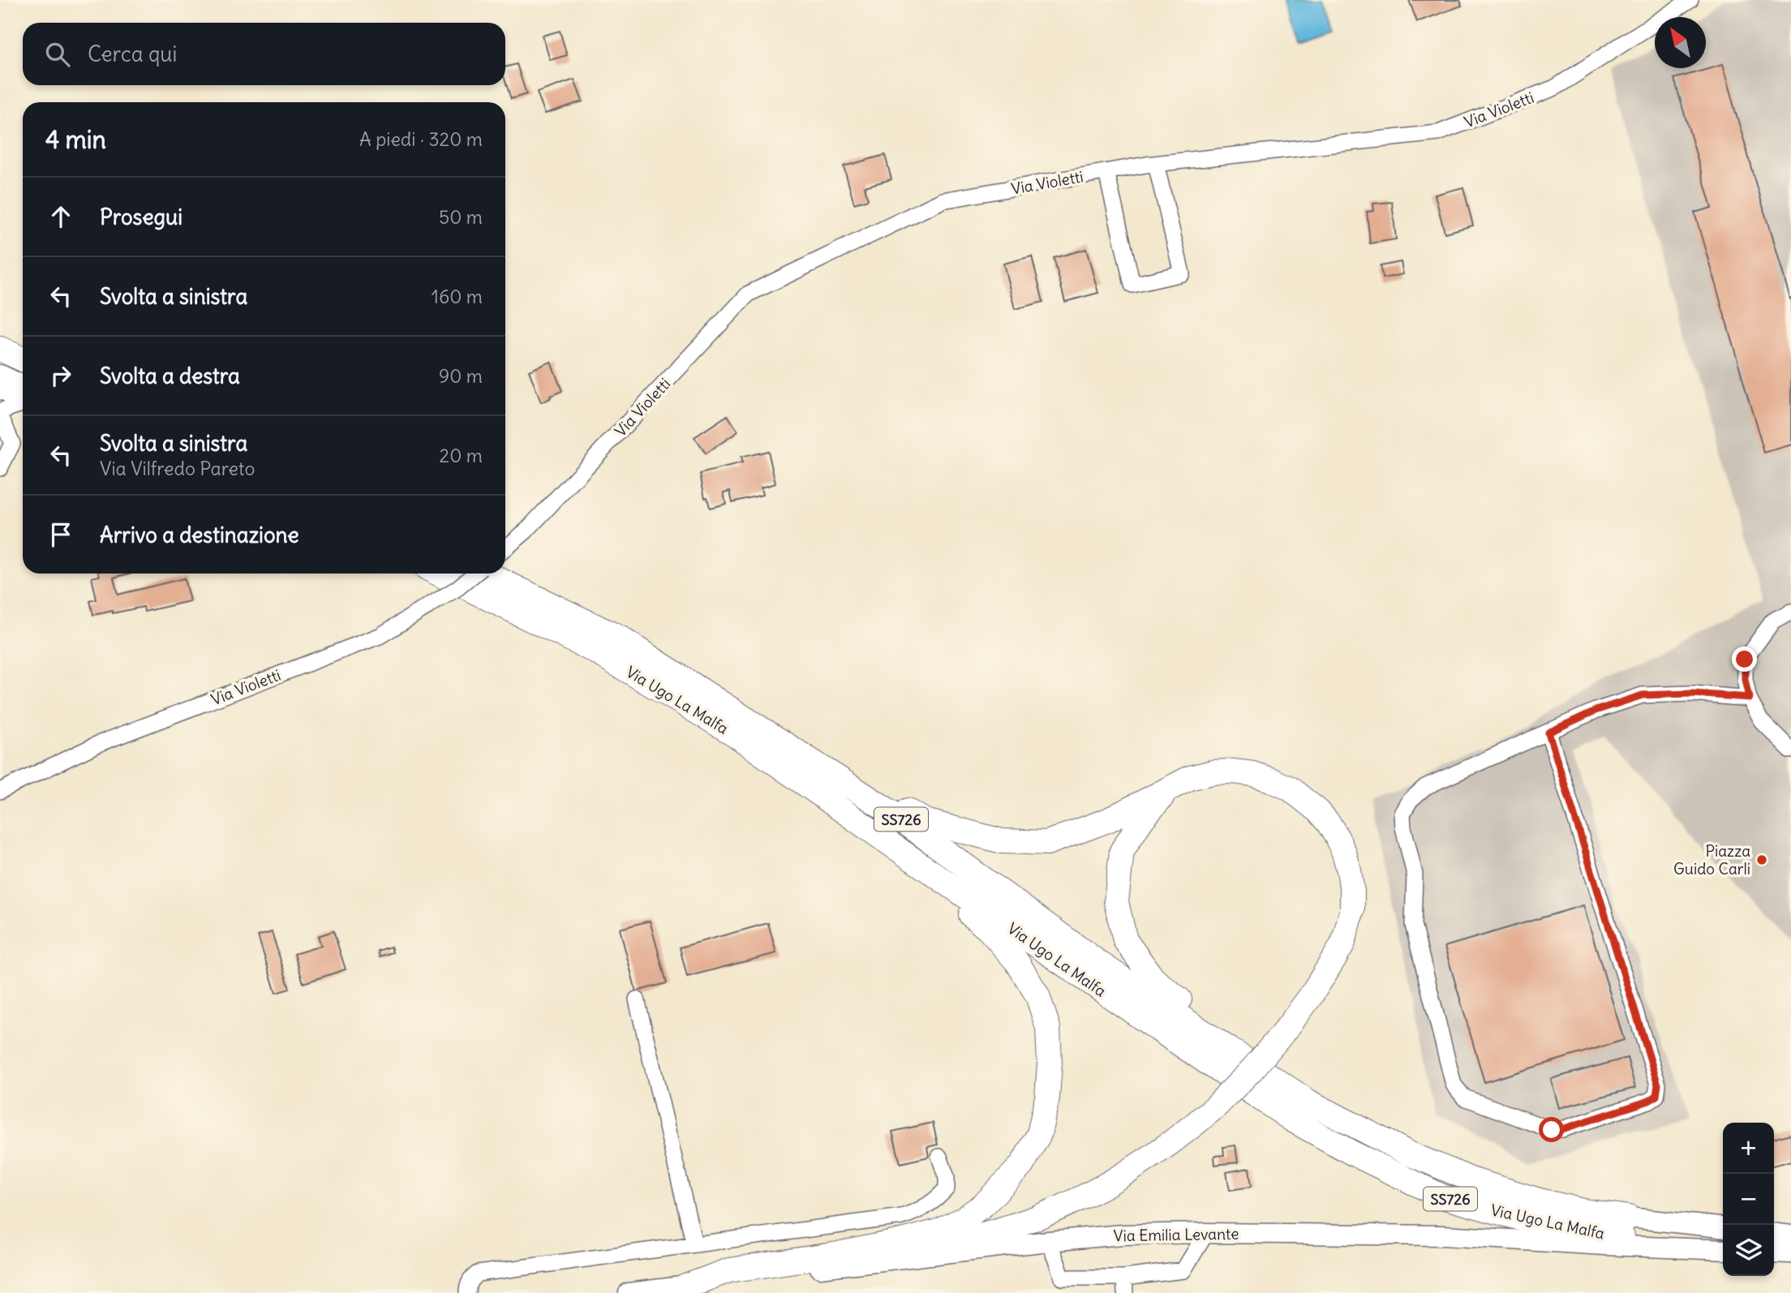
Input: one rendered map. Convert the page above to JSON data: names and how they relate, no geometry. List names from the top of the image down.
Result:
{
  "streets": {
    "highway": ["Via Ugo La Malfa", "SS726"],
    "main road": ["Via Emilia Levante"],
    "street": ["Via Violetti"]
  },
  "places": ["Piazza Guido Carli"],
  "north": "top left",
  "page": {
    "search": "Cerca qui",
    "heading": ["4 min", "A piedi · 320 m"],
    "list": [
      ["Prosegui", "50 m"],
      ["Svolta a sinistra", "160 m"],
      ["Svolta a destra", "90 m"],
      ["Svolta a sinistra", "Via Vilfredo Pareto", "20 m"],
      "Arrivo a destinazione"
    ],
    "map_buttons": ["+", "−"]
  }
}
